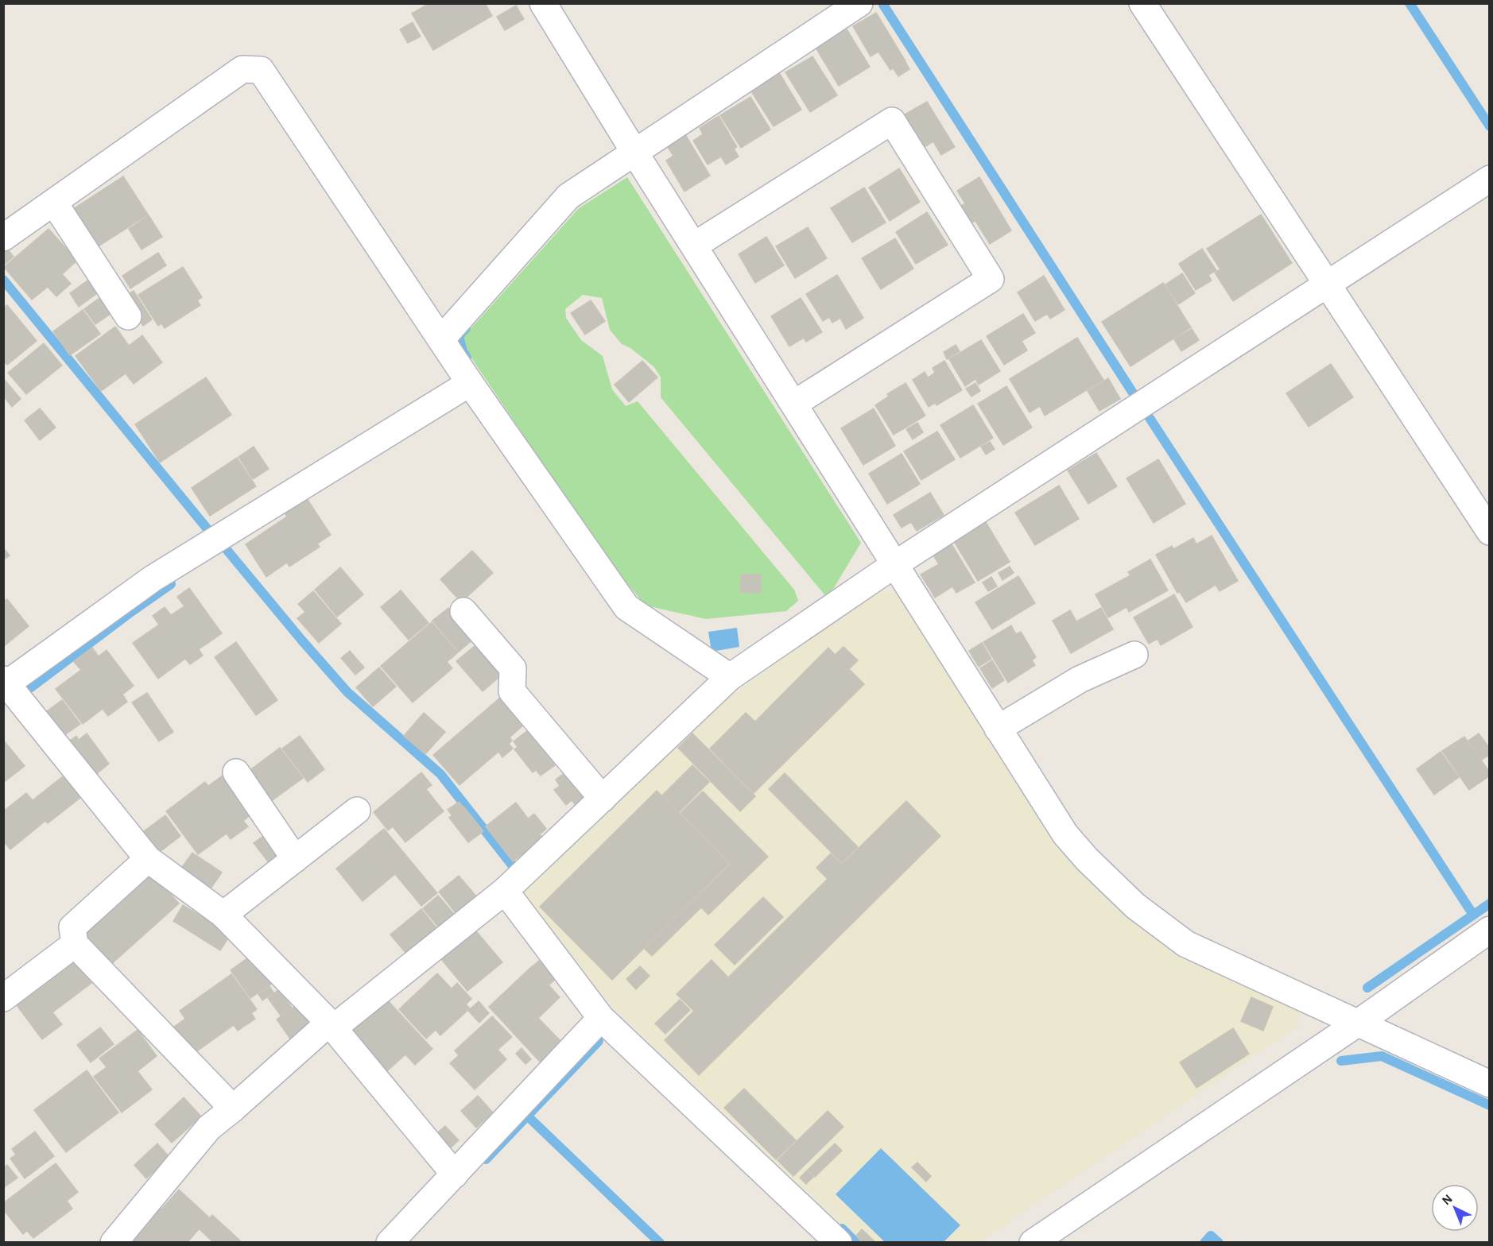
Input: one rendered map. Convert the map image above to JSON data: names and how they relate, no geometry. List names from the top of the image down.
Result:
{
  "north": "top left"
}
